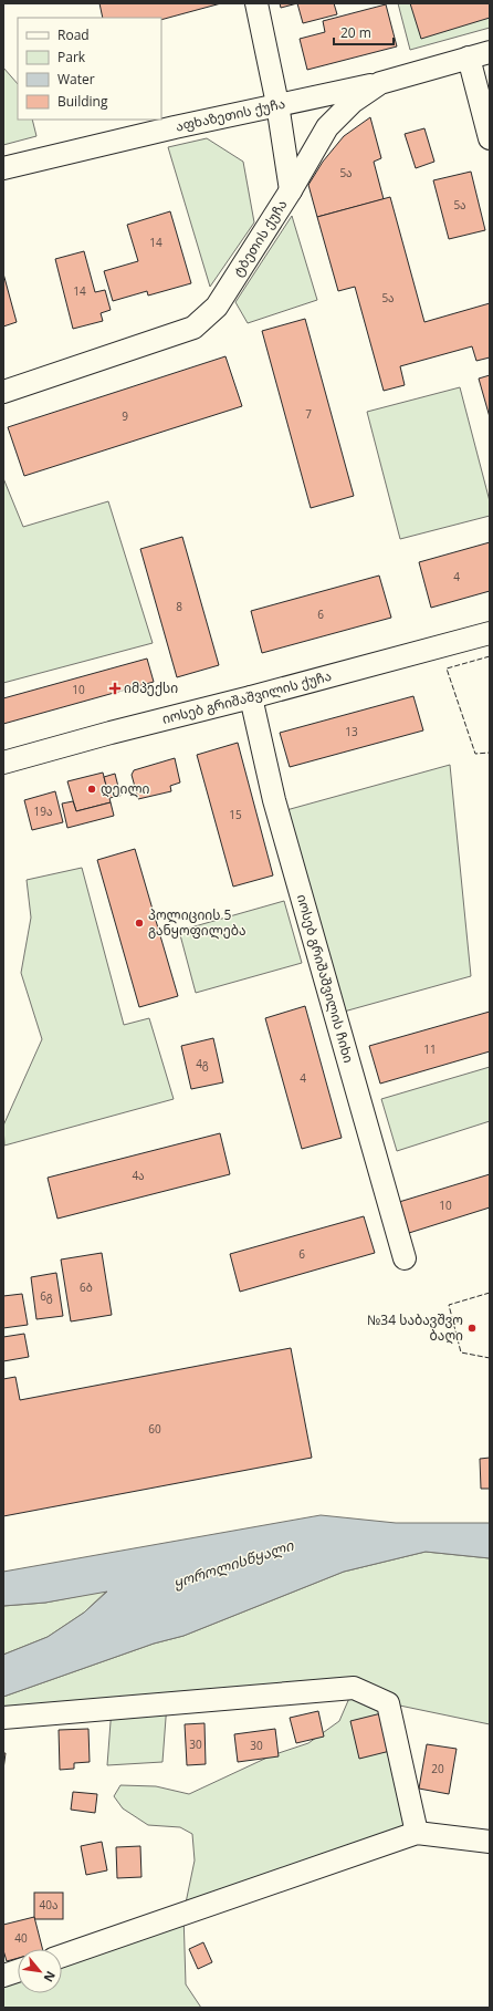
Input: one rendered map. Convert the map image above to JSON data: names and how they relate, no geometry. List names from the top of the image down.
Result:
{
  "streets": {
    "street": [
      "აფხაზეთის ქუჩა",
      "ტბეთის ქუჩა",
      "იოსებ გრიშაშვილის ქუჩა",
      "იოსებ გრიშაშვილის ჩიხი"
    ]
  },
  "crossings": [
    ["აფხაზეთის ქუჩა", "ტბეთის ქუჩა"],
    ["იოსებ გრიშაშვილის ქუჩა", "იოსებ გრიშაშვილის ჩიხი"]
  ],
  "water": ["ყოროლისწყალი"],
  "places": {
    "health": ["იმპექსი"],
    "other": ["დეილი", "პოლიციის 5 განყოფილება", "№34 საბავშვო ბაღი"]
  },
  "house_numbers": [
    "5ა",
    "5ა",
    "14",
    "14",
    "5ა",
    "7",
    "9",
    "4",
    "8",
    "6",
    "10",
    "13",
    "19ა",
    "15",
    "11",
    "4გ",
    "4",
    "4ა",
    "10",
    "6",
    "6ბ",
    "6გ",
    "60",
    "30",
    "30",
    "20",
    "40ა",
    "40"
  ],
  "legend": [
    "Road",
    "Park",
    "Water",
    "Building"
  ],
  "scale_bar": "20 m",
  "north": "bottom right"
}
